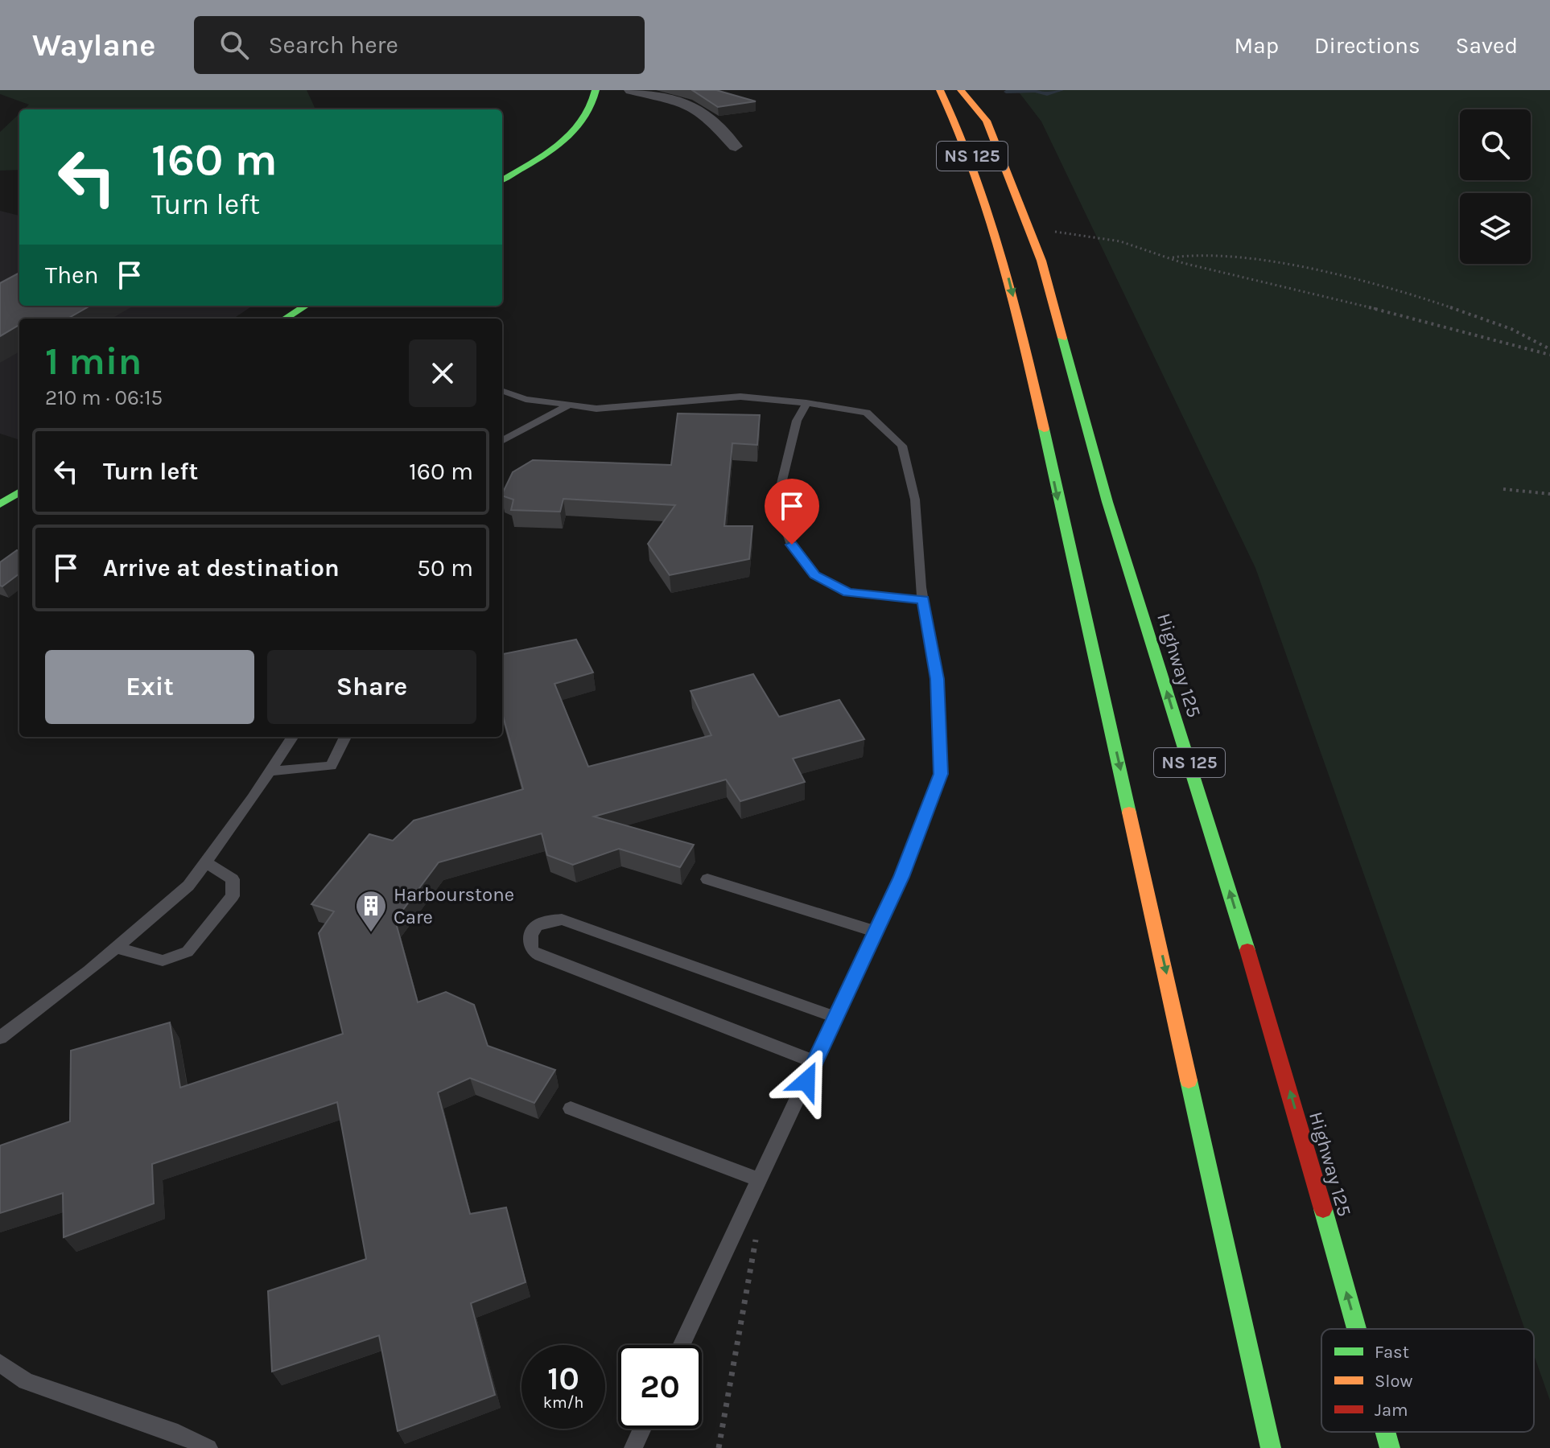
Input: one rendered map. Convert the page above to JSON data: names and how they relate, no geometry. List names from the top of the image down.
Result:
{
  "streets": {
    "main road": ["NS 125", "Highway 125"]
  },
  "places": {
    "building": ["Harbourstone Care"]
  },
  "legend": ["Fast", "Slow", "Jam"],
  "page": {
    "header": "Waylane",
    "search": "Search here",
    "nav": ["Map", "Directions", "Saved"],
    "turn": ["160 m", "Turn left"],
    "then": "Then",
    "heading": ["1 min", "210 m · 06:15"],
    "list": [
      {
        "name": "Turn left",
        "value": "160 m"
      },
      {
        "name": "Arrive at destination",
        "value": "50 m"
      }
    ],
    "buttons": ["Exit", "Share"],
    "speed": "10 km/h",
    "limit": "20"
  }
}
